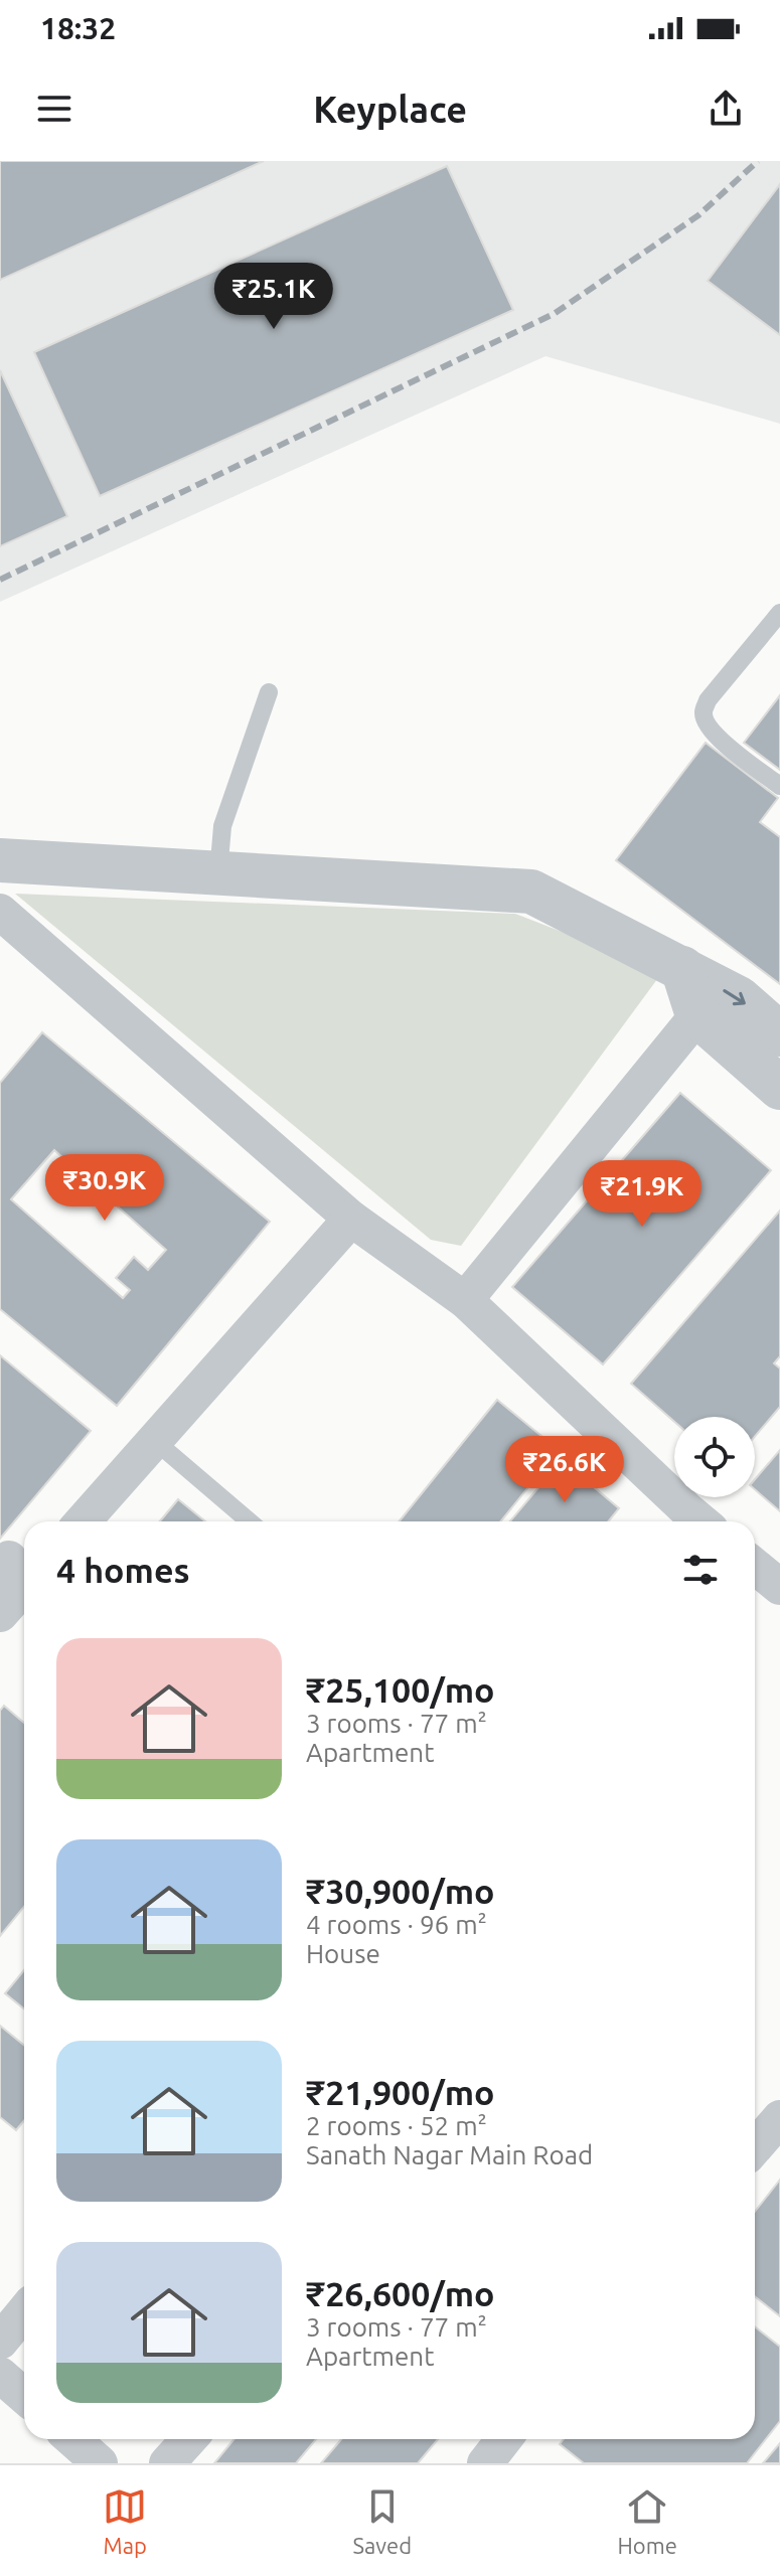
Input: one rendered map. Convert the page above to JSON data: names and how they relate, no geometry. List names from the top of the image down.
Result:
{
  "page": {
    "status": "18:32",
    "header": "Keyplace",
    "price": [
      "₹25.1K",
      "₹30.9K",
      "₹21.9K",
      "₹26.6K"
    ],
    "heading": "4 homes",
    "list": [
      {
        "name": "₹25,100/mo",
        "note": "3 rooms · 77 m² · Apartment"
      },
      {
        "name": "₹30,900/mo",
        "note": "4 rooms · 96 m² · House"
      },
      {
        "name": "₹21,900/mo",
        "note": "2 rooms · 52 m² · Sanath Nagar Main Road"
      },
      {
        "name": "₹26,600/mo",
        "note": "3 rooms · 77 m² · Apartment"
      }
    ],
    "tabs": ["Map", "Saved", "Home"]
  }
}
